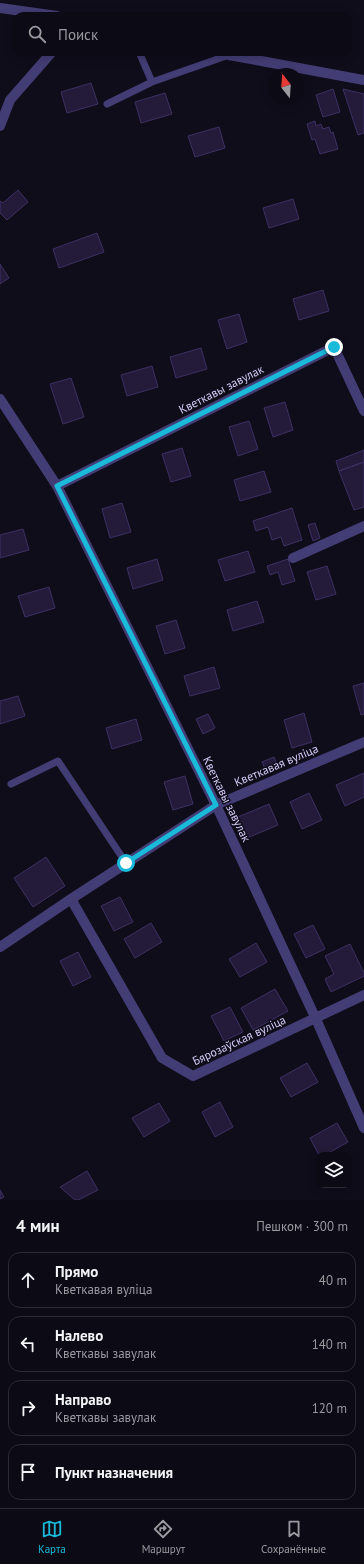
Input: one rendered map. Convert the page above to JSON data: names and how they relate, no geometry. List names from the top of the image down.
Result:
{
  "streets": {
    "street": ["Кветкавы завулак", "Кветкавая вуліца", "Бярозаўская вуліца"]
  },
  "crossings": [
    ["Кветкавы завулак", "Кветкавая вуліца"],
    ["Кветкавы завулак", "Бярозаўская вуліца"],
    ["Кветкавая вуліца", "Бярозаўская вуліца"]
  ],
  "north": "top",
  "page": {
    "search": "Поиск",
    "heading": ["4 мин", "Пешком · 300 m"],
    "list": [
      ["Прямо", "Кветкавая вуліца", "40 m"],
      ["Налево", "Кветкавы завулак", "140 m"],
      ["Направо", "Кветкавы завулак", "120 m"],
      "Пункт назначения"
    ],
    "nav": ["Карта", "Маршрут", "Сохранённые"]
  }
}
